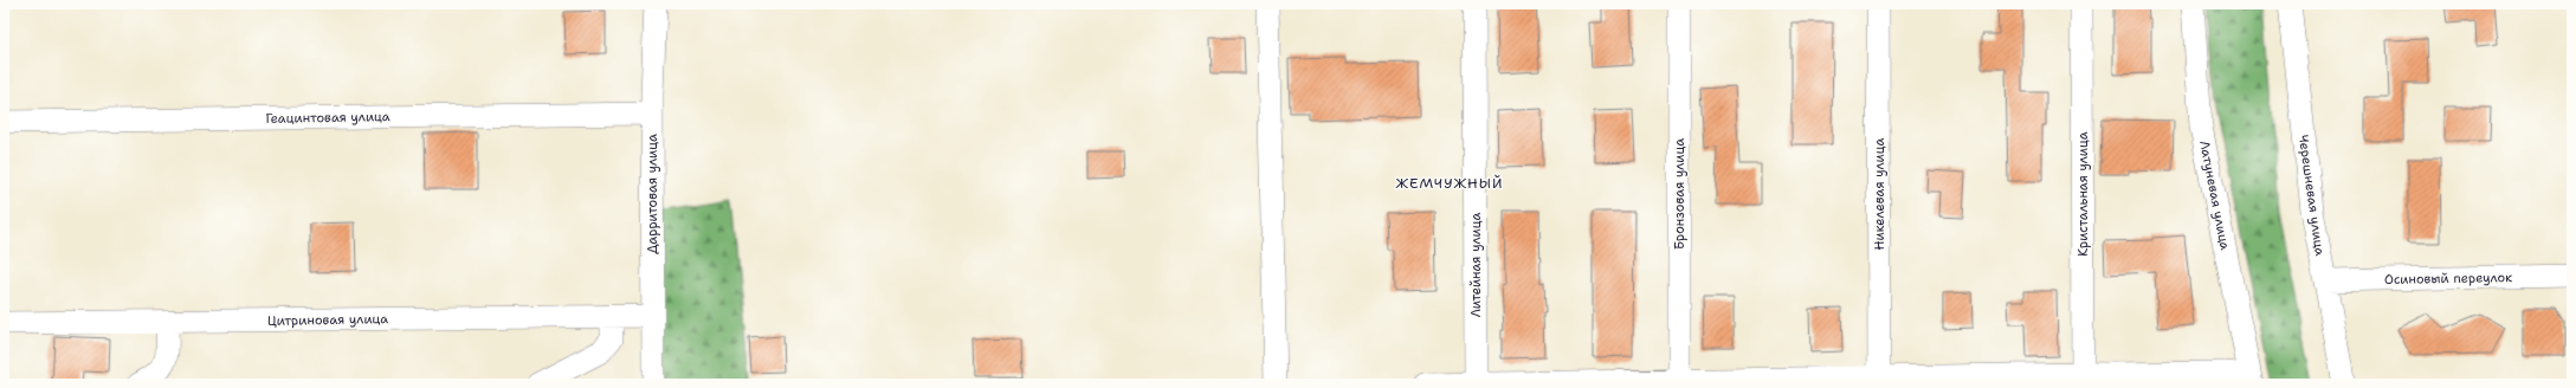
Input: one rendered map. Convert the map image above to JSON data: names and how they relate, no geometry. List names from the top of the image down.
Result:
{
  "streets": {
    "street": [
      "Геацинтовая улица",
      "Дарритовая улица",
      "Бронзовая улица",
      "Никелевая улица",
      "Кристальная улица",
      "Латуневая улица",
      "Черешневая улица",
      "Литейная улица",
      "Осиновый переулок",
      "Цитриновая улица"
    ]
  },
  "crossings": [
    ["Геацинтовая улица", "Дарритовая улица"],
    ["Дарритовая улица", "Цитриновая улица"],
    ["Черешневая улица", "Осиновый переулок"]
  ],
  "districts": ["ЖЕМЧУЖНЫЙ"]
}
